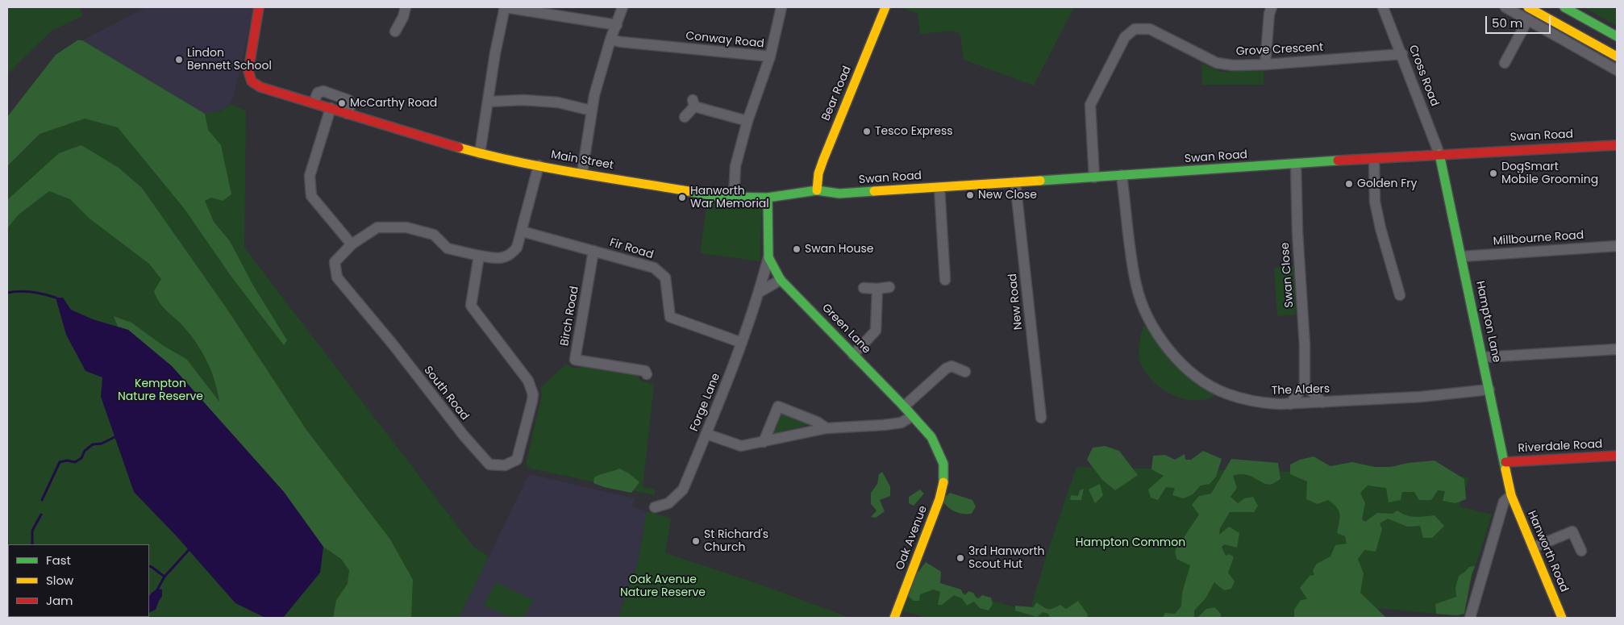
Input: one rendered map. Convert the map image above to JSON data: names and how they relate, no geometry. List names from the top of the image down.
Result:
{
  "streets": {
    "main road": [
      "Bear Road",
      "Swan Road",
      "Main Street",
      "Hampton Lane",
      "Green Lane",
      "Riverdale Road",
      "Oak Avenue",
      "Hanworth Road"
    ],
    "street": [
      "Conway Road",
      "Grove Crescent",
      "Cross Road",
      "Millbourne Road",
      "Fir Road",
      "Swan Close",
      "New Road",
      "Birch Road",
      "The Alders",
      "South Road",
      "Forge Lane"
    ]
  },
  "crossings": [
    ["Conway Road", "Main Street"],
    ["Grove Crescent", "Cross Road"],
    ["Grove Crescent", "Swan Road"],
    ["Cross Road", "Swan Road"],
    ["Cross Road", "Hampton Lane"],
    ["Bear Road", "Swan Road"],
    ["Bear Road", "Main Street"],
    ["Swan Road", "Main Street"],
    ["Swan Road", "Swan Close"],
    ["Swan Road", "New Road"],
    ["Swan Road", "Hampton Lane"],
    ["Swan Road", "The Alders"],
    ["Main Street", "Green Lane"],
    ["Main Street", "South Road"],
    ["Millbourne Road", "Hampton Lane"],
    ["Fir Road", "Birch Road"],
    ["Fir Road", "South Road"],
    ["Fir Road", "Forge Lane"],
    ["Hampton Lane", "The Alders"],
    ["Hampton Lane", "Riverdale Road"],
    ["Hampton Lane", "Hanworth Road"],
    ["Green Lane", "Forge Lane"],
    ["Green Lane", "Oak Avenue"]
  ],
  "parks": ["Kempton Nature Reserve", "Hampton Common", "Oak Avenue Nature Reserve"],
  "places": [
    "Lindon Bennett School",
    "McCarthy Road",
    "Tesco Express",
    "DogSmart Mobile Grooming",
    "Golden Fry",
    "New Close",
    "Hanworth War Memorial",
    "Swan House",
    "St Richard's Church",
    "3rd Hanworth Scout Hut"
  ],
  "legend": ["Fast", "Slow", "Jam"],
  "scale_bar": "50 m"
}
